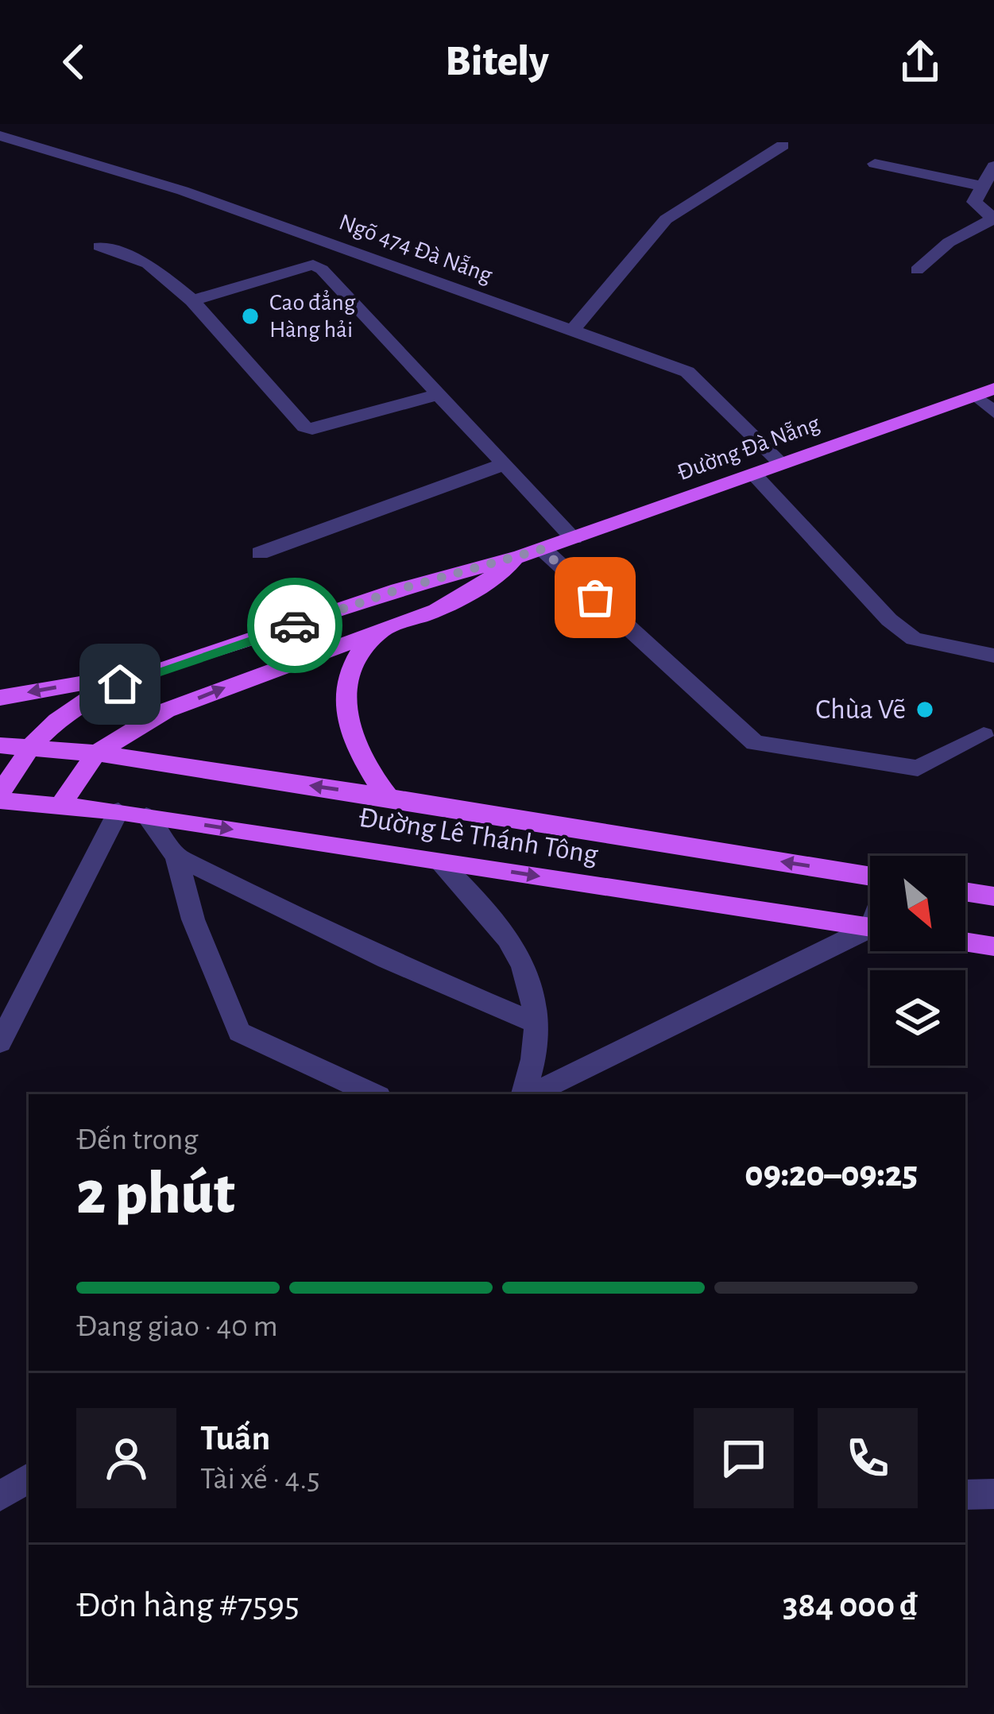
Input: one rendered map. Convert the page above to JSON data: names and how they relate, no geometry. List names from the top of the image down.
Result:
{
  "streets": {
    "main road": ["Đường Đà Nẵng", "Đường Lê Thánh Tông"],
    "lane": ["Ngõ 474 Đà Nẵng"]
  },
  "crossings": [
    ["Ngõ 474 Đà Nẵng", "Đường Đà Nẵng"],
    ["Đường Đà Nẵng", "Đường Lê Thánh Tông"]
  ],
  "places": ["Cao đẳng Hàng hải", "Chùa Vẽ"],
  "north": "bottom right",
  "page": {
    "header": "Bitely",
    "heading": ["2 phút", "Đến trong", "09:20–09:25"],
    "panel": [
      "Tuấn",
      "Tài xế · 4.5",
      "Đơn hàng #7595",
      "384 000 ₫"
    ],
    "bar": "Đang giao · 40 m"
  }
}
